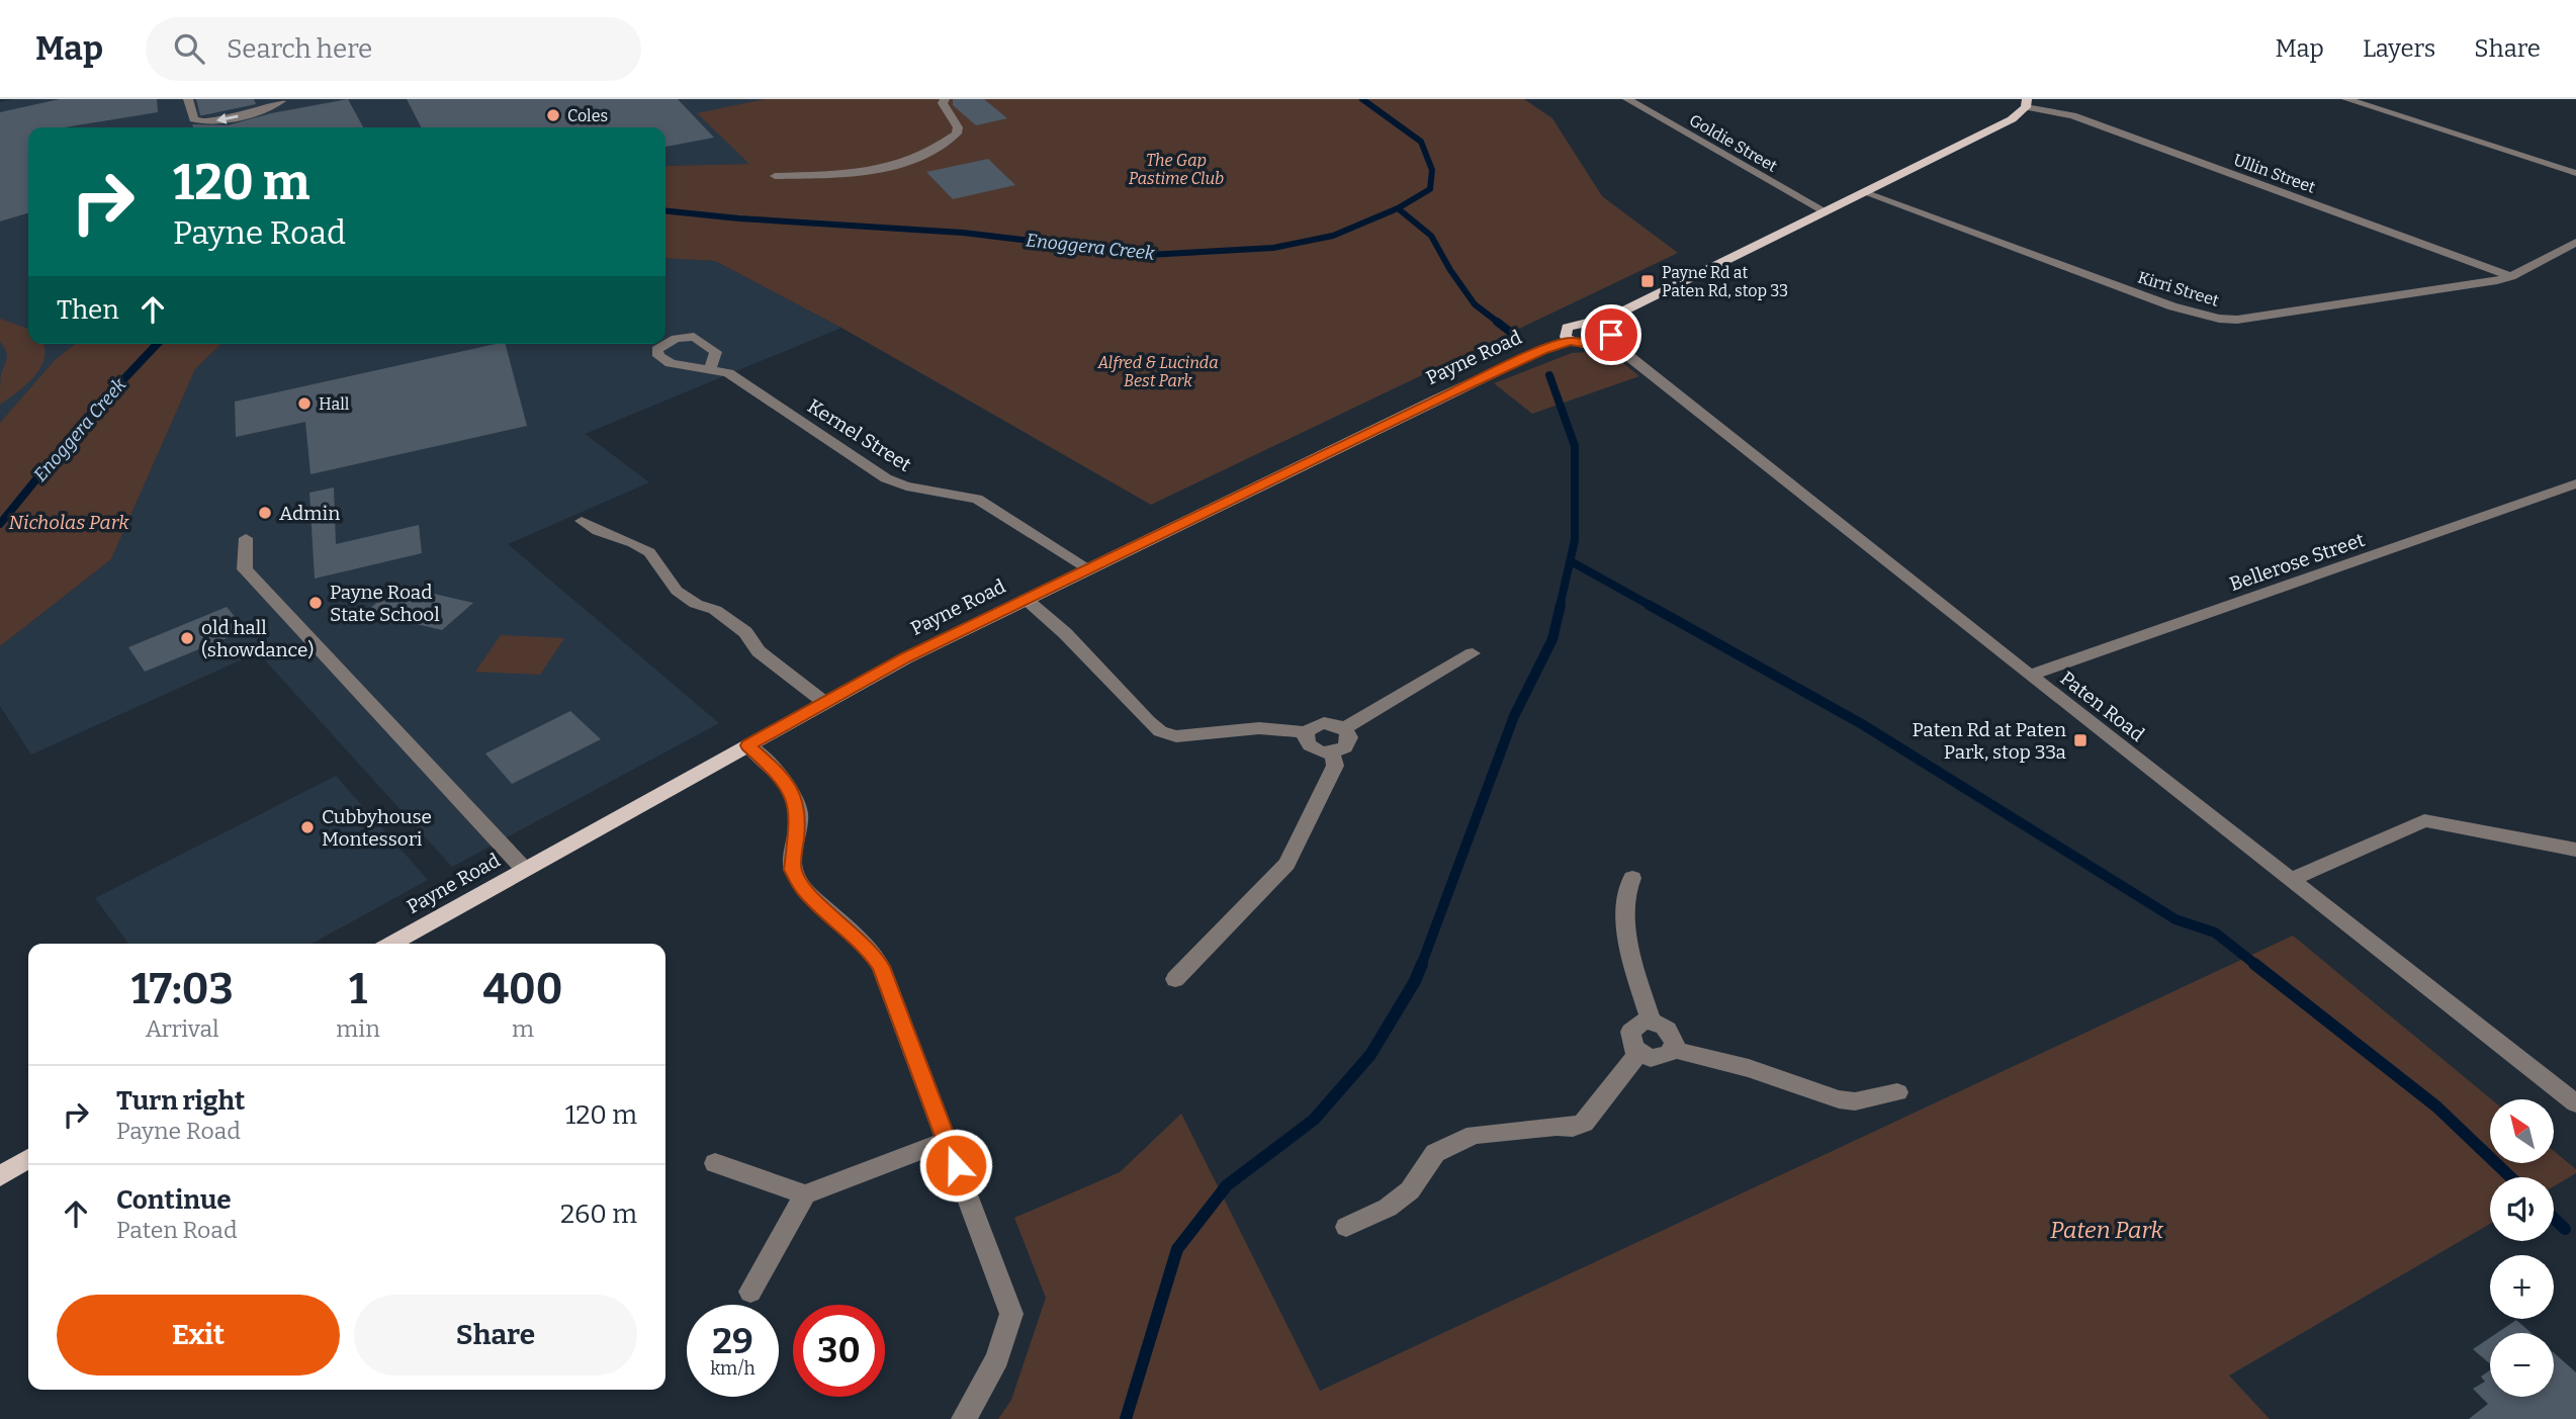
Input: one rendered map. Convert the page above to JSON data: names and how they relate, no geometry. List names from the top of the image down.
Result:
{
  "streets": {
    "main road": ["Payne Road", "Paten Road"],
    "street": [
      "Goldie Street",
      "Ullin Street",
      "Kirri Street",
      "Kernel Street",
      "Bellerose Street"
    ]
  },
  "crossings": [
    ["Ullin Street", "Kirri Street"],
    ["Payne Road", "Kernel Street"],
    ["Payne Road", "Paten Road"],
    ["Bellerose Street", "Paten Road"]
  ],
  "water": ["Enoggera Creek"],
  "parks": [
    "The Gap Pastime Club",
    "Alfred & Lucinda Best Park",
    "Nicholas Park",
    "Paten Park"
  ],
  "places": {
    "other": [
      "Coles",
      "Hall",
      "Admin",
      "Payne Road State School",
      "old hall (showdance)",
      "Cubbyhouse Montessori"
    ],
    "transit": ["Payne Rd at Paten Rd, stop 33", "Paten Rd at Paten Park, stop 33a"]
  },
  "north": "top left",
  "page": {
    "header": "Map",
    "search": "Search here",
    "nav": ["Map", "Layers", "Share"],
    "turn": ["120 m", "Payne Road"],
    "then": "Then",
    "eta": [
      "17:03",
      "Arrival",
      "1",
      "min",
      "400",
      "m"
    ],
    "list": [
      {
        "name": "Turn right",
        "note": "Payne Road",
        "value": "120 m"
      },
      {
        "name": "Continue",
        "note": "Paten Road",
        "value": "260 m"
      }
    ],
    "map_buttons": ["+", "−"],
    "buttons": ["Exit", "Share"],
    "speed": "29 km/h",
    "limit": "30"
  }
}
